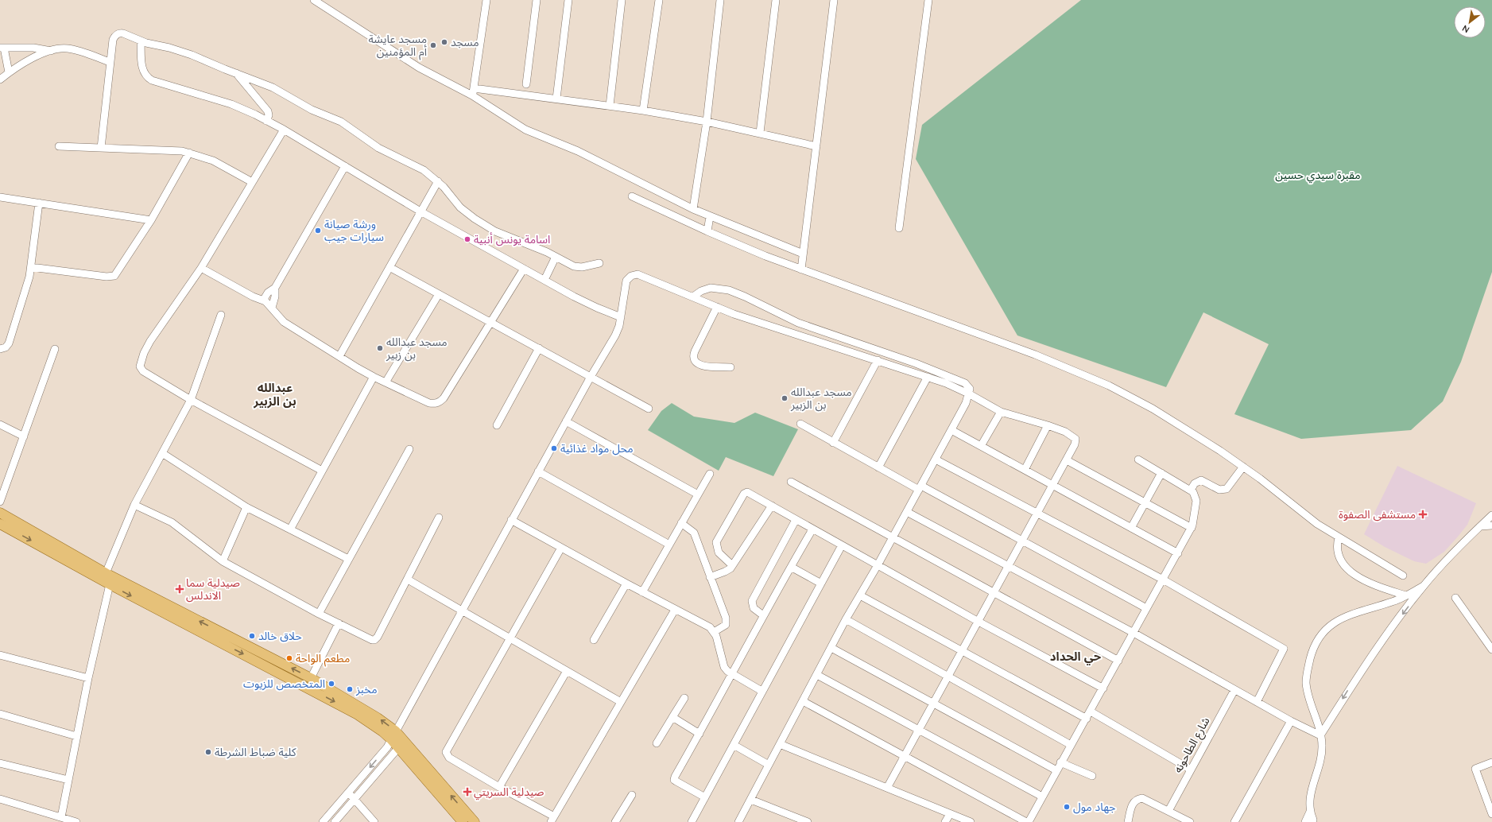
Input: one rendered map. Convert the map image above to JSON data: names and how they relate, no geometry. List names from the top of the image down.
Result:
{
  "streets": {
    "street": ["شارع الطاحونه"]
  },
  "districts": ["عبدالله بن الزبير", "حي الحداد"],
  "parks": ["مقبرة سيدي حسين"],
  "places": {
    "other": [
      "مسجد",
      "مسجد عايشة أم المؤمنين",
      "ورشة صيانة سيارات جيب",
      "اسامة يونس أنبية",
      "مسجد عبدالله بن زبير",
      "مسجد عبدالله بن الزبير",
      "محل مواد غذائية",
      "حلاق خالد",
      "مطعم الواحة",
      "المتخصص للزيوت",
      "مخبز",
      "كلية ضباط الشرطة",
      "جهاد مول"
    ],
    "health": ["مستشفى الصفوة", "صيدلية سما الاندلس", "صيدلية السريتي"]
  },
  "north": "bottom left"
}
